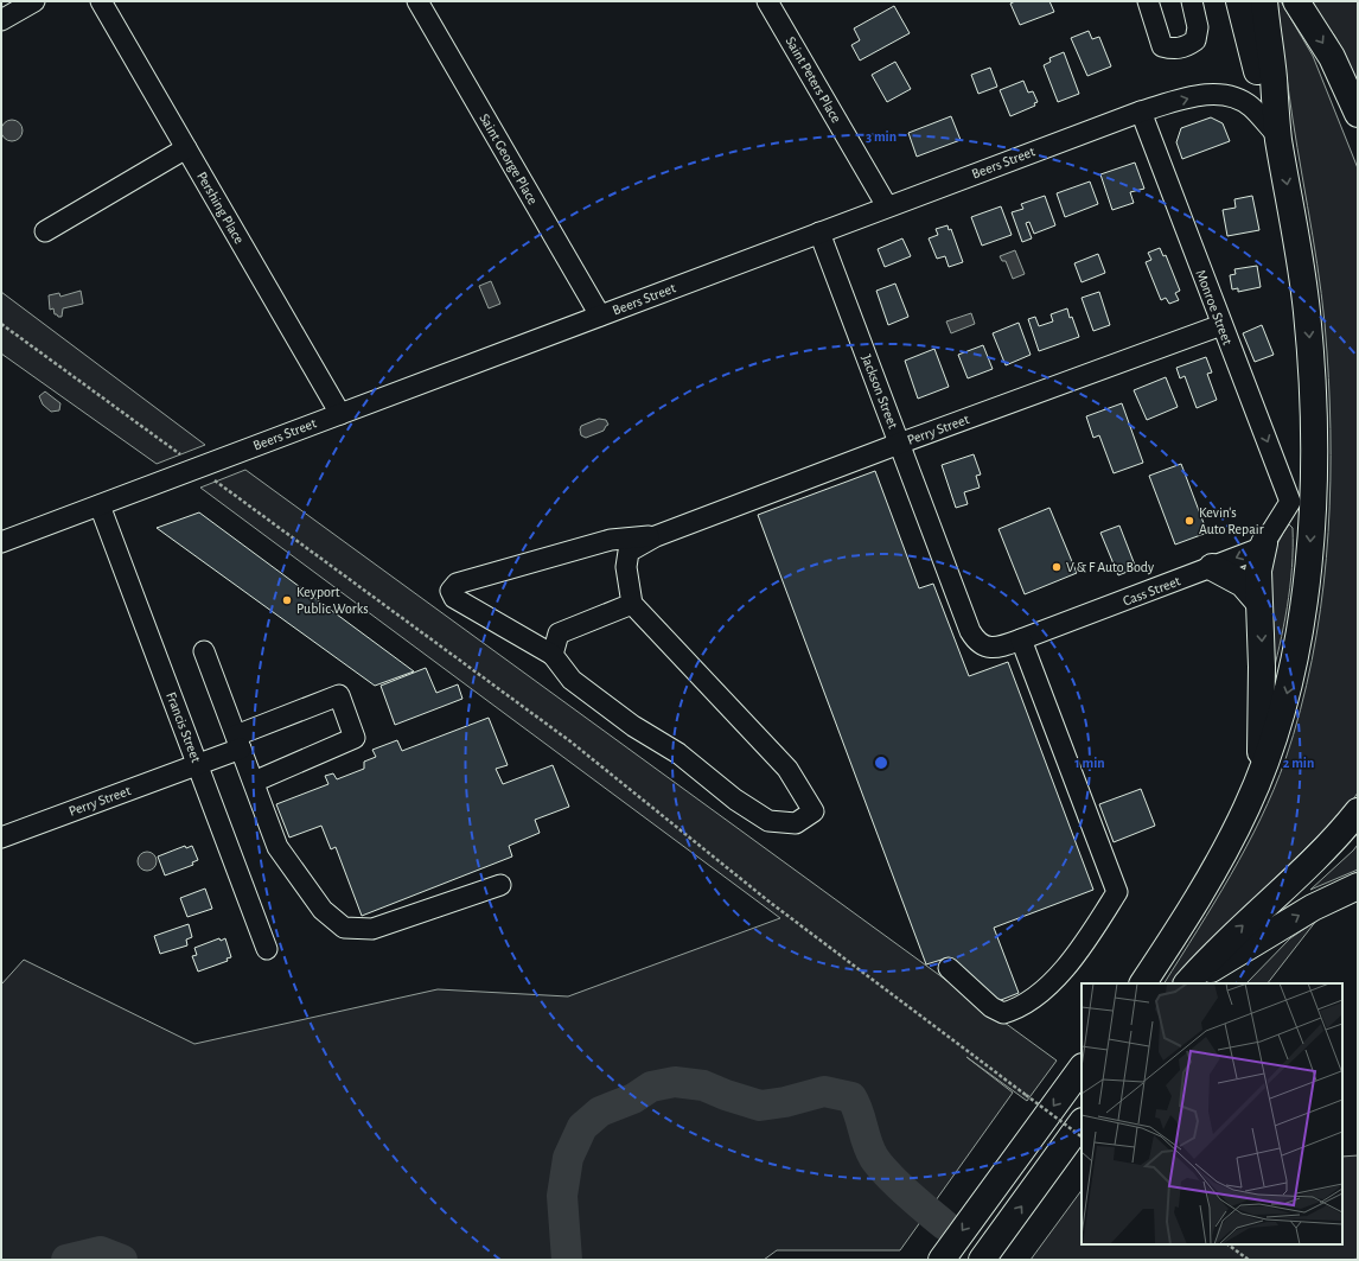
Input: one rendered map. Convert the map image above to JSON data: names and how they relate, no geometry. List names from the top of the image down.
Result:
{
  "streets": {
    "street": [
      "Saint Peters Place",
      "Saint George Place",
      "Beers Street",
      "Pershing Place",
      "Monroe Street",
      "Jackson Street",
      "Perry Street",
      "Cass Street",
      "Francis Street"
    ]
  },
  "crossings": [
    ["Saint Peters Place", "Beers Street"],
    ["Saint George Place", "Beers Street"],
    ["Beers Street", "Pershing Place"],
    ["Beers Street", "Monroe Street"],
    ["Beers Street", "Jackson Street"],
    ["Beers Street", "Francis Street"],
    ["Monroe Street", "Perry Street"],
    ["Monroe Street", "Cass Street"],
    ["Jackson Street", "Perry Street"],
    ["Jackson Street", "Cass Street"],
    ["Perry Street", "Francis Street"]
  ],
  "one_way": ["Monroe Street"],
  "places": ["Kevin's Auto Repair", "V & F Auto Body", "Keyport Public Works"],
  "rings": ["3 min", "1 min", "2 min"]
}
